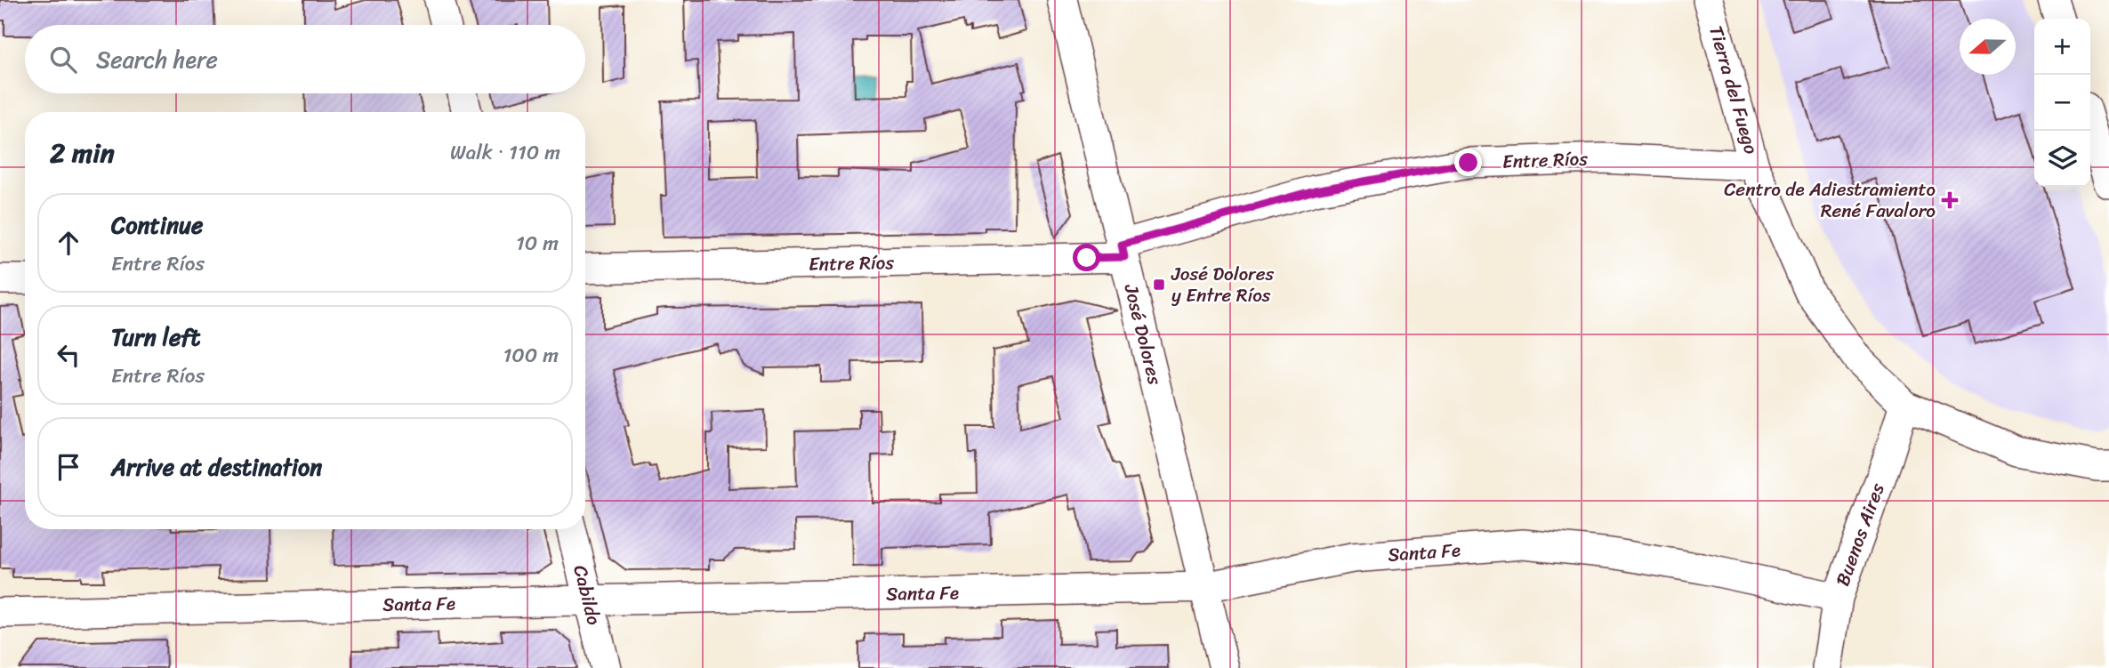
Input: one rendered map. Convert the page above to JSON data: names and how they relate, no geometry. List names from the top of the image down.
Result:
{
  "streets": {
    "street": [
      "Tierra del Fuego",
      "Entre Ríos",
      "José Dolores",
      "Buenos Aires",
      "Santa Fe",
      "Cabildo"
    ]
  },
  "crossings": [
    ["Tierra del Fuego", "Entre Ríos"],
    ["Tierra del Fuego", "Buenos Aires"],
    ["Entre Ríos", "José Dolores"],
    ["José Dolores", "Santa Fe"],
    ["Buenos Aires", "Santa Fe"],
    ["Santa Fe", "Cabildo"]
  ],
  "places": {
    "health": ["Centro de Adiestramiento René Favaloro"],
    "transit": ["José Dolores y Entre Ríos"]
  },
  "north": "left",
  "page": {
    "map_buttons": ["+", "−"],
    "search": "Search here",
    "heading": ["2 min", "Walk · 110 m"],
    "list": [
      ["Continue", "Entre Ríos", "10 m"],
      ["Turn left", "Entre Ríos", "100 m"],
      "Arrive at destination"
    ]
  }
}
